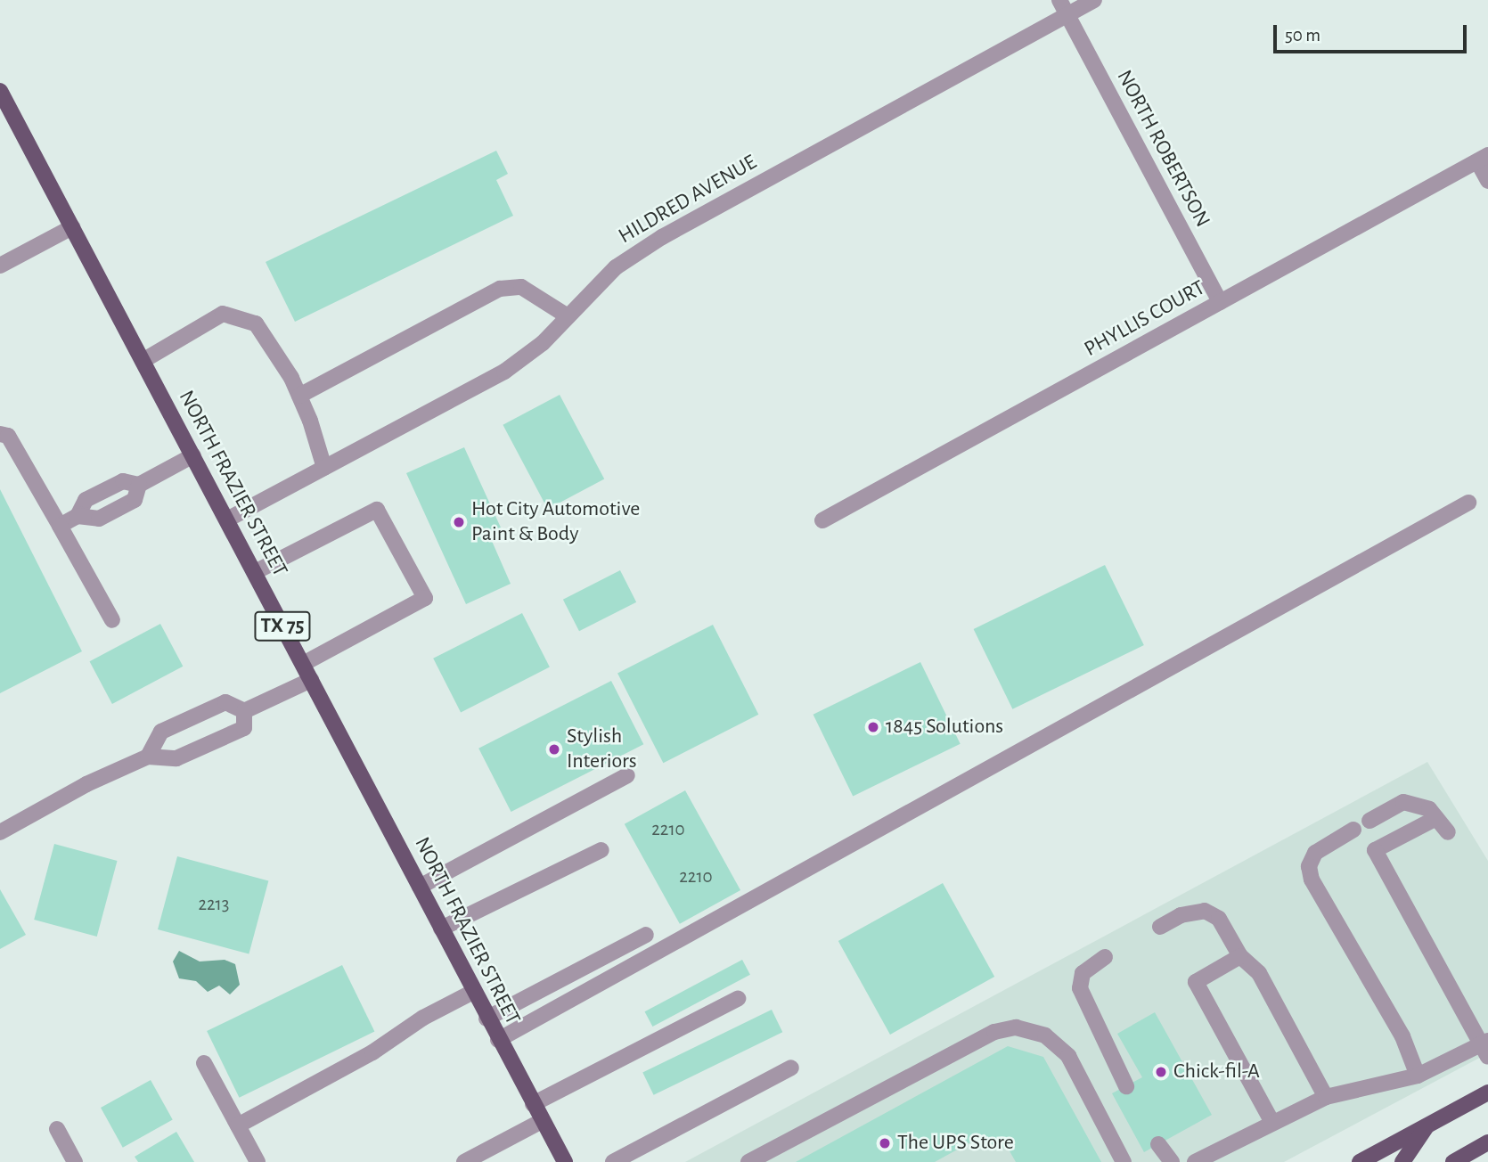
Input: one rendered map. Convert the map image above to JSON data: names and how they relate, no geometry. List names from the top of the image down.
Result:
{
  "streets": {
    "main road": ["NORTH FRAZIER STREET", "TX 75"],
    "street": ["NORTH ROBERTSON", "HILDRED AVENUE", "PHYLLIS COURT"]
  },
  "crossings": [
    ["NORTH ROBERTSON", "HILDRED AVENUE"],
    ["NORTH ROBERTSON", "PHYLLIS COURT"],
    ["HILDRED AVENUE", "NORTH FRAZIER STREET"]
  ],
  "places": [
    "Hot City Automotive Paint & Body",
    "1845 Solutions",
    "Stylish Interiors",
    "Chick-fil-A",
    "The UPS Store"
  ],
  "house_numbers": ["2210", "2210", "2213"],
  "scale_bar": "50 m"
}
